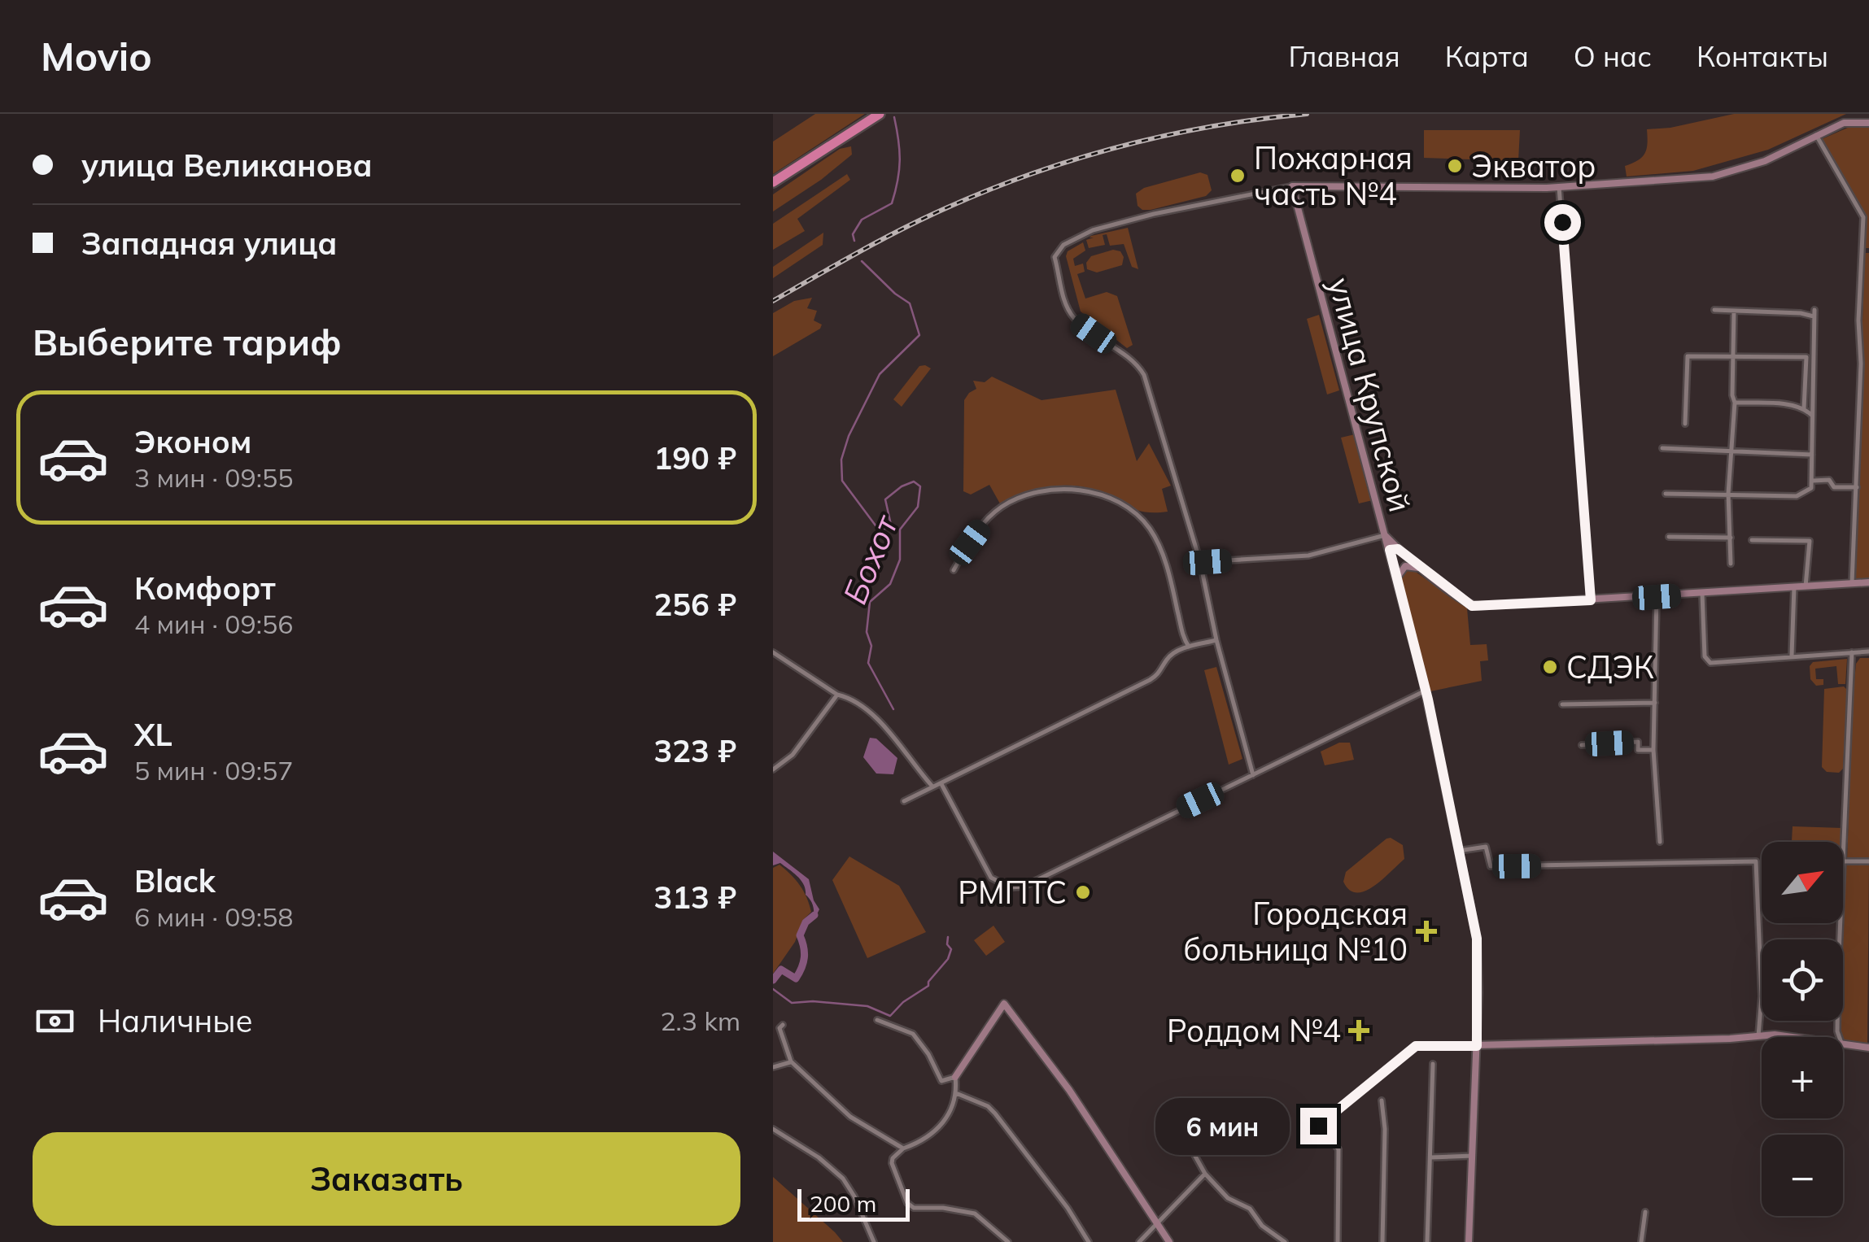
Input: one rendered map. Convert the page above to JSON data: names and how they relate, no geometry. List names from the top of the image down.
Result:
{
  "streets": {
    "street": ["улица Крупской"]
  },
  "water": ["Бохот"],
  "places": {
    "other": [
      "Экватор",
      "Пожарная часть №4",
      "СДЭК",
      "РМПТС"
    ],
    "health": ["Городская больница №10", "Роддом №4"]
  },
  "scale_bar": "200 m",
  "north": "top right",
  "page": {
    "header": "Movio",
    "nav": [
      "Главная",
      "Карта",
      "О нас",
      "Контакты"
    ],
    "banner": ["улица Великанова", "Западная улица"],
    "heading": "Выберите тариф",
    "list": [
      {
        "name": "Эконом",
        "note": "3 мин · 09:55",
        "value": "190 ₽"
      },
      {
        "name": "Комфорт",
        "note": "4 мин · 09:56",
        "value": "256 ₽"
      },
      {
        "name": "XL",
        "note": "5 мин · 09:57",
        "value": "323 ₽"
      },
      {
        "name": "Black",
        "note": "6 мин · 09:58",
        "value": "313 ₽"
      }
    ],
    "map_buttons": ["+", "−"],
    "pay": ["Наличные", "2.3 km"],
    "bubble": "6 мин",
    "buttons": "Заказать",
    "scale": "200 m"
  }
}
